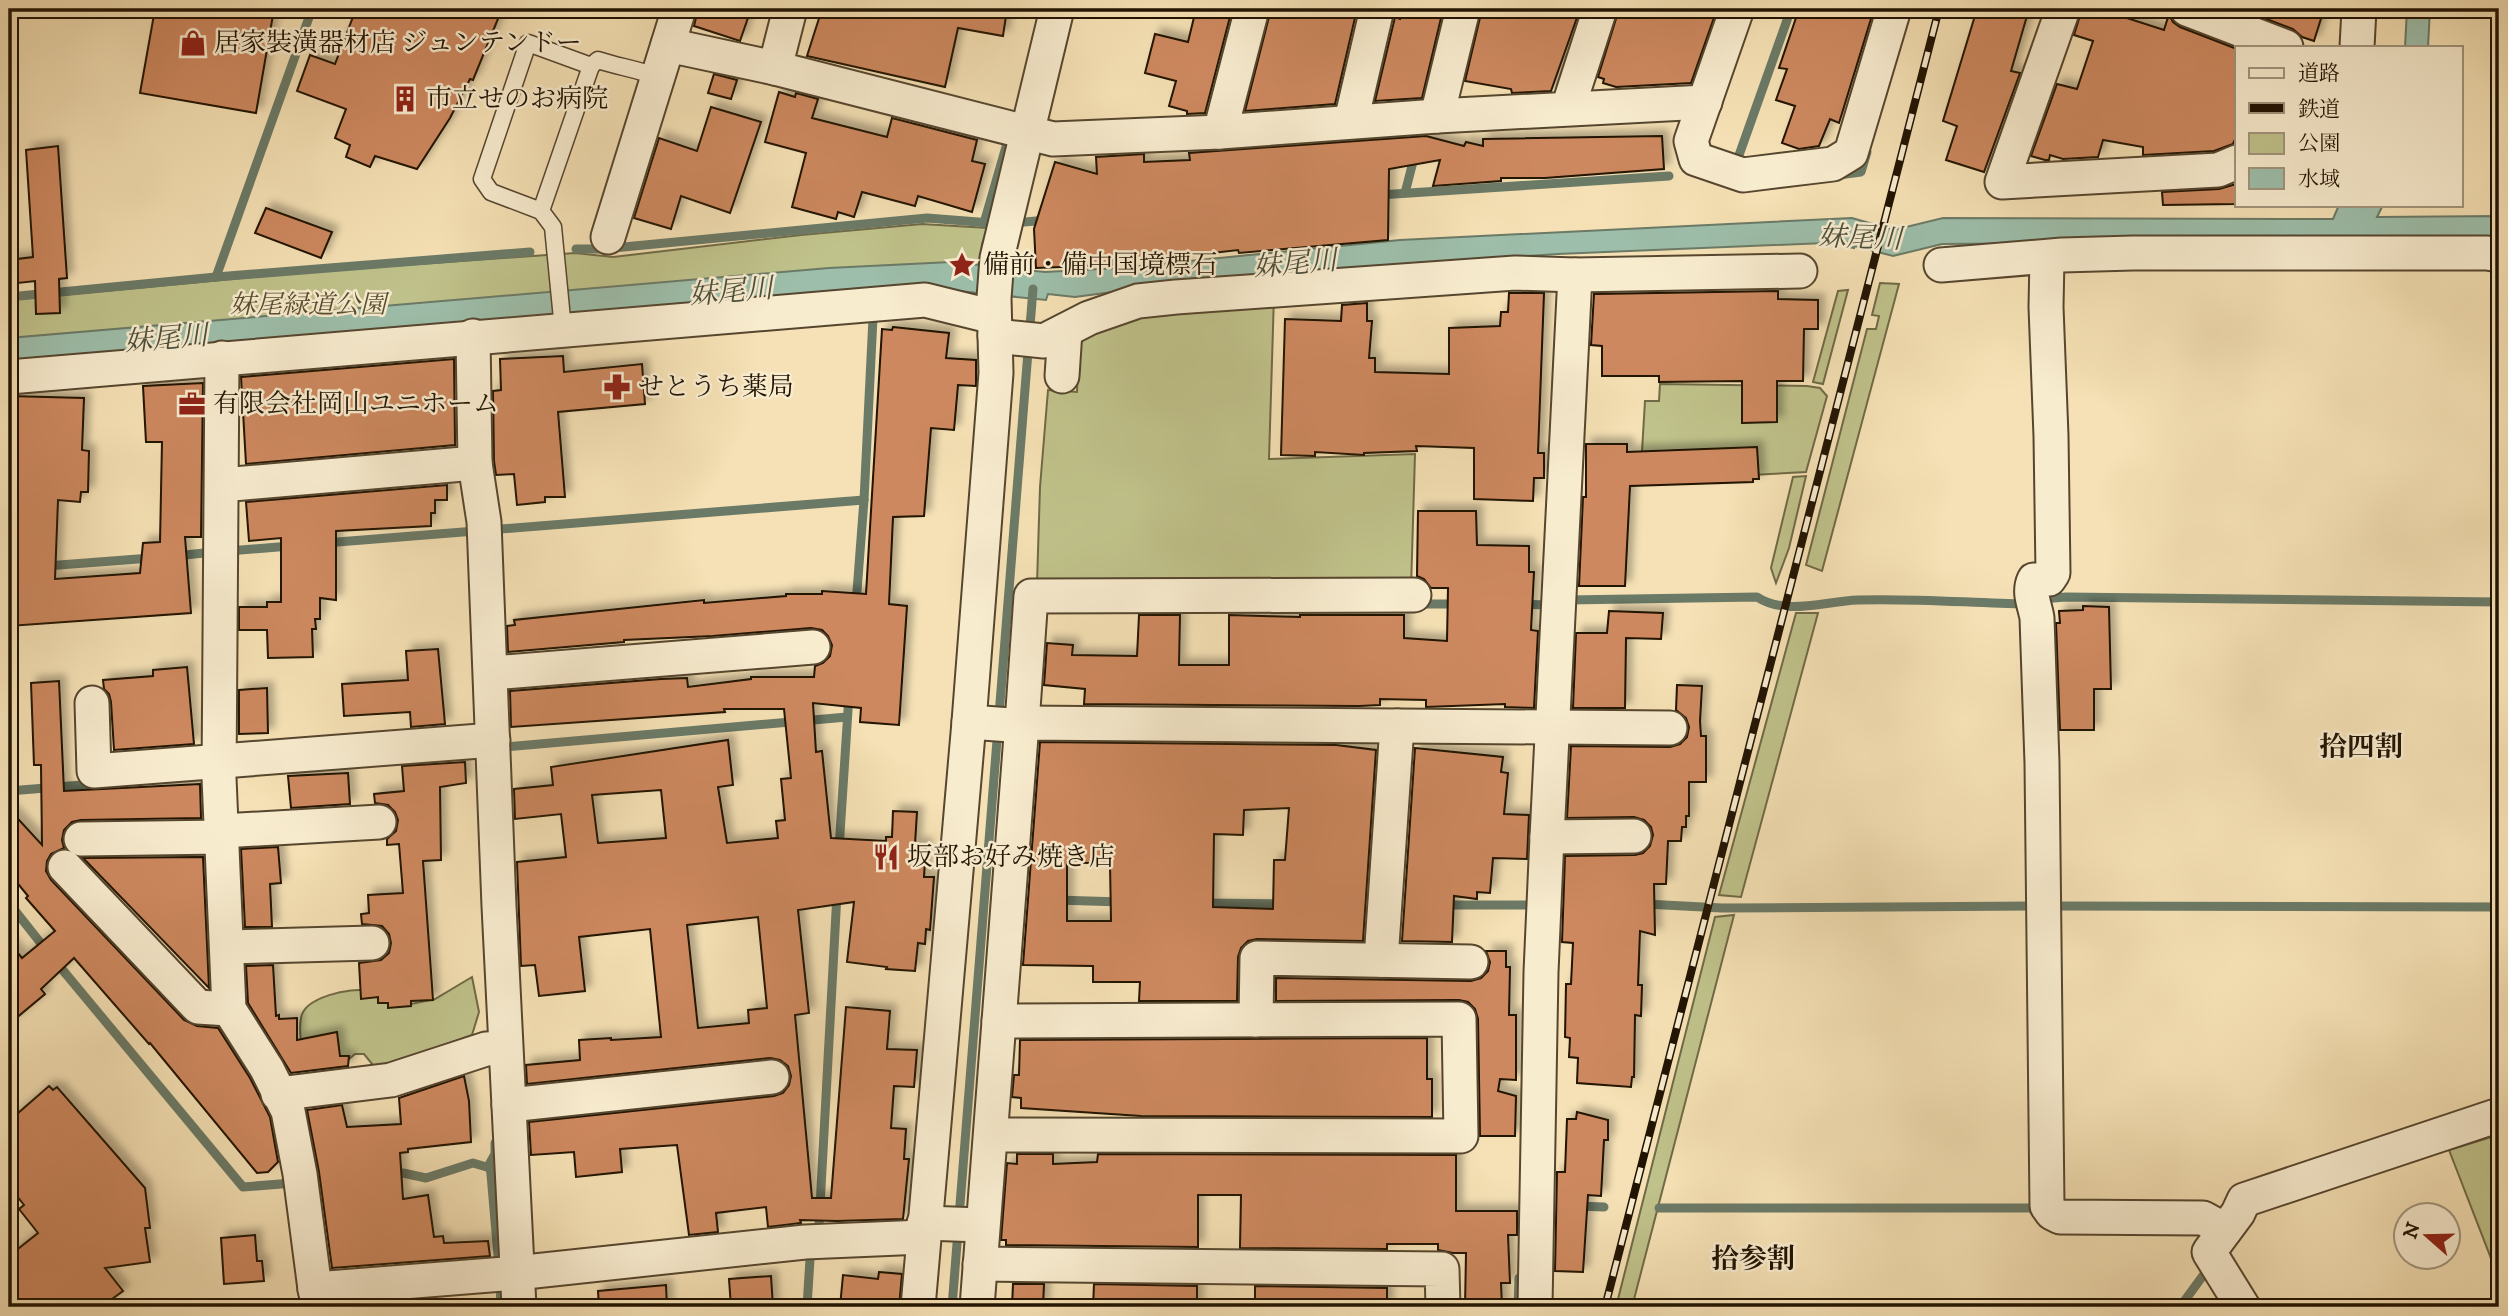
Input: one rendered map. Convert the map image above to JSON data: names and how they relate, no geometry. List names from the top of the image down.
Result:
{
  "districts": ["拾四割", "拾参割"],
  "water": ["妹尾川"],
  "parks": ["妹尾緑道公園"],
  "places": {
    "shop": ["居家裝潢器材店 ジュンテンドー"],
    "building": ["市立せのお病院"],
    "place": ["備前・備中国境標石"],
    "pharmacy": ["せとうち薬局"],
    "office": ["有限会社岡山ユニホーム"],
    "restaurant": ["坂部お好み焼き店"]
  },
  "legend": [
    "道路",
    "鉄道",
    "公園",
    "水域"
  ],
  "north": "left"
}
